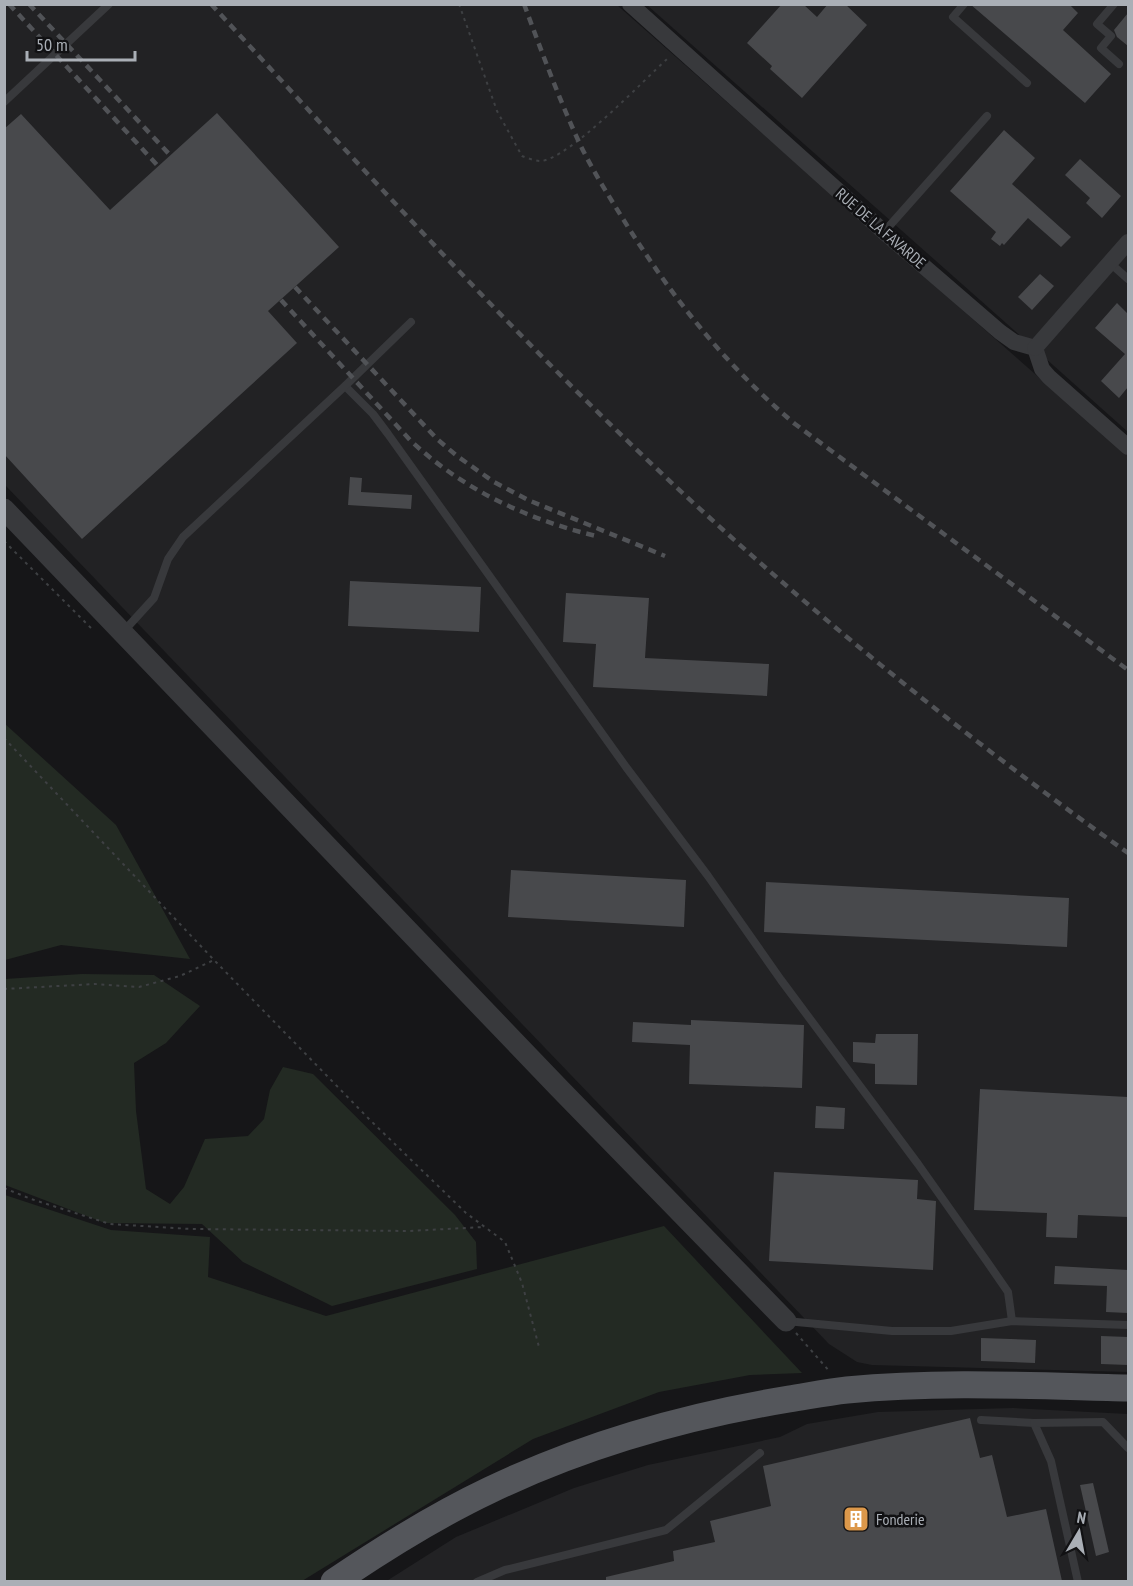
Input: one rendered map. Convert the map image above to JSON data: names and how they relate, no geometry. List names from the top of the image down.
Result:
{
  "streets": {
    "street": ["RUE DE LA FAVARDE"]
  },
  "places": {
    "building": ["Fonderie"]
  },
  "scale_bar": "50 m",
  "north": "top"
}
